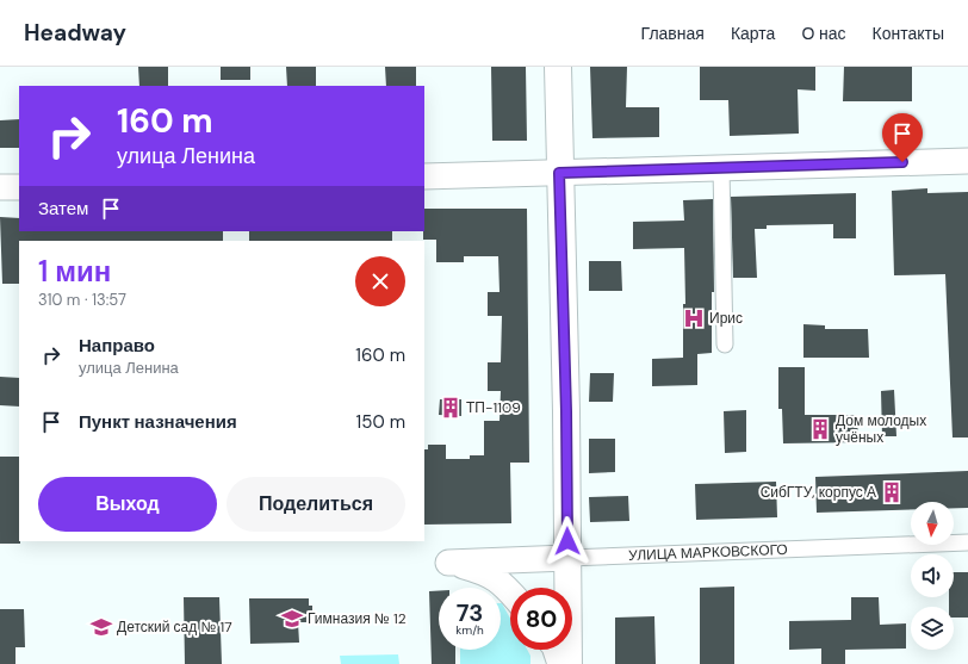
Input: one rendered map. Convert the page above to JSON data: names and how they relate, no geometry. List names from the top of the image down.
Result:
{
  "streets": {
    "main road": ["УЛИЦА МАРКОВСКОГО"]
  },
  "places": {
    "hospital": ["Ирис"],
    "building": ["ТП-1109", "Дом молодых учёных", "СибГТУ, корпус А"],
    "school or university": ["Гимназия № 12", "Детский сад № 17"]
  },
  "north": "bottom",
  "page": {
    "header": "Headway",
    "nav": [
      "Главная",
      "Карта",
      "О нас",
      "Контакты"
    ],
    "turn": ["160 m", "улица Ленина"],
    "then": "Затем",
    "heading": ["1 мин", "310 m · 13:57"],
    "list": [
      {
        "name": "Направо",
        "note": "улица Ленина",
        "value": "160 m"
      },
      {
        "name": "Пункт назначения",
        "value": "150 m"
      }
    ],
    "buttons": ["Выход", "Поделиться"],
    "speed": "73 km/h",
    "limit": "80"
  }
}
